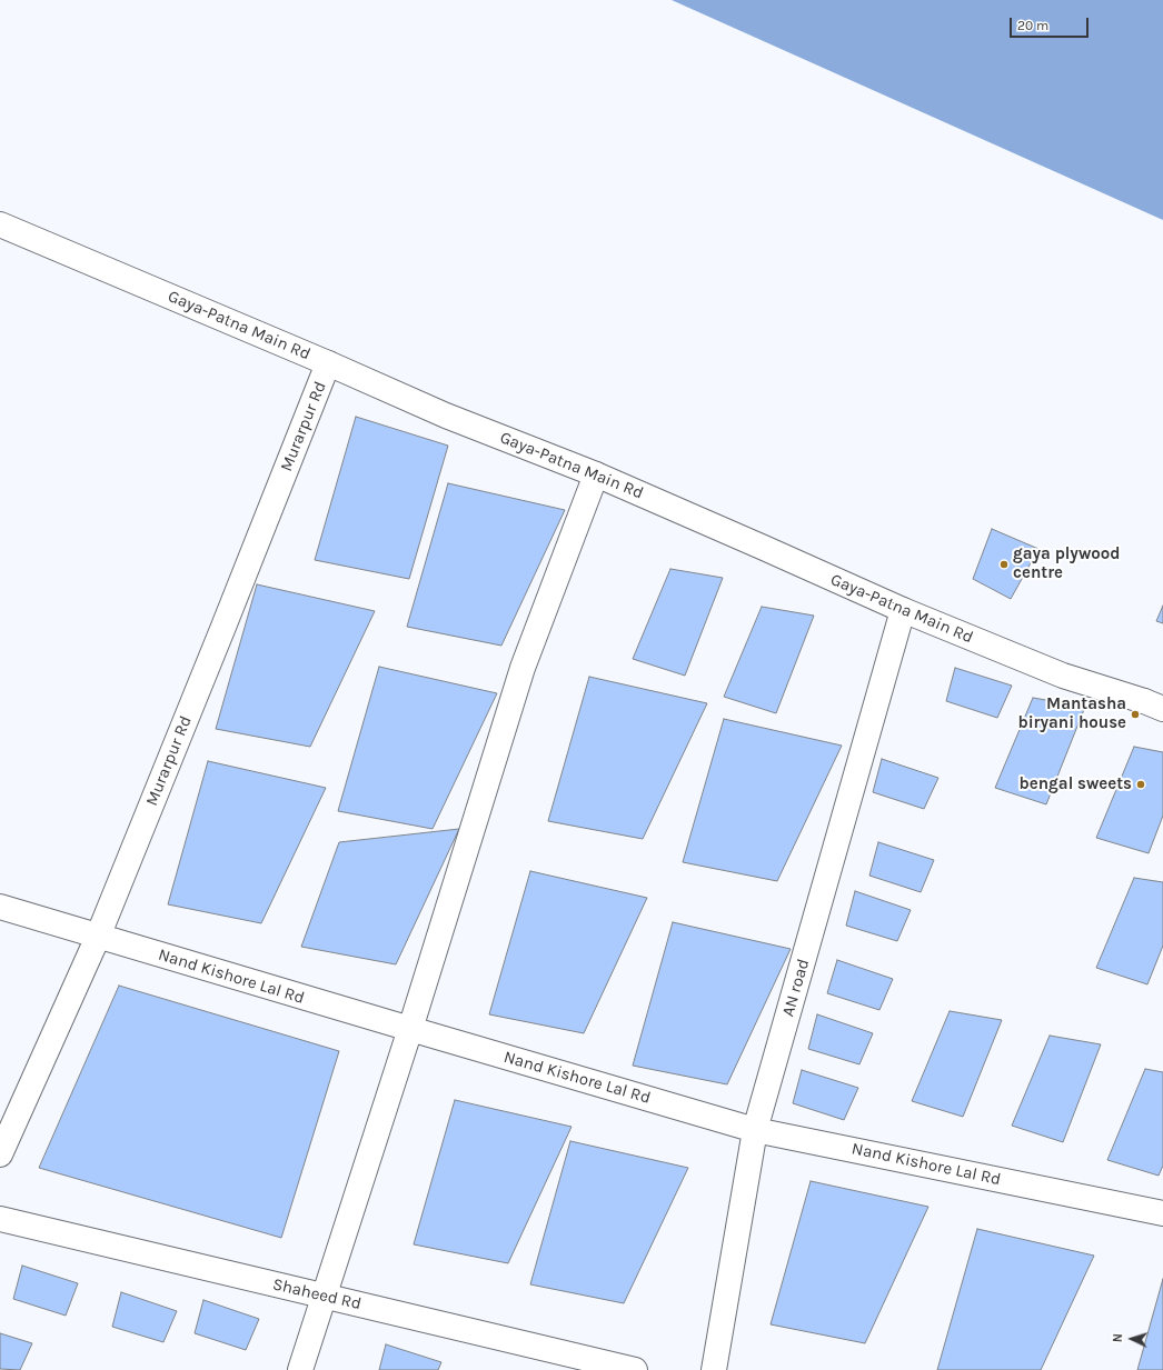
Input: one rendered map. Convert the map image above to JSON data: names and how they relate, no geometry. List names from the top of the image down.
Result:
{
  "streets": {
    "street": [
      "Gaya-Patna Main Rd",
      "Murarpur Rd",
      "Nand Kishore Lal Rd",
      "AN road",
      "Shaheed Rd"
    ]
  },
  "crossings": [
    ["Gaya-Patna Main Rd", "Murarpur Rd"],
    ["Gaya-Patna Main Rd", "AN road"],
    ["Murarpur Rd", "Nand Kishore Lal Rd"],
    ["Nand Kishore Lal Rd", "AN road"]
  ],
  "places": ["gaya plywood centre", "Mantasha biryani house", "bengal sweets"],
  "scale_bar": "20 m",
  "north": "left"
}
